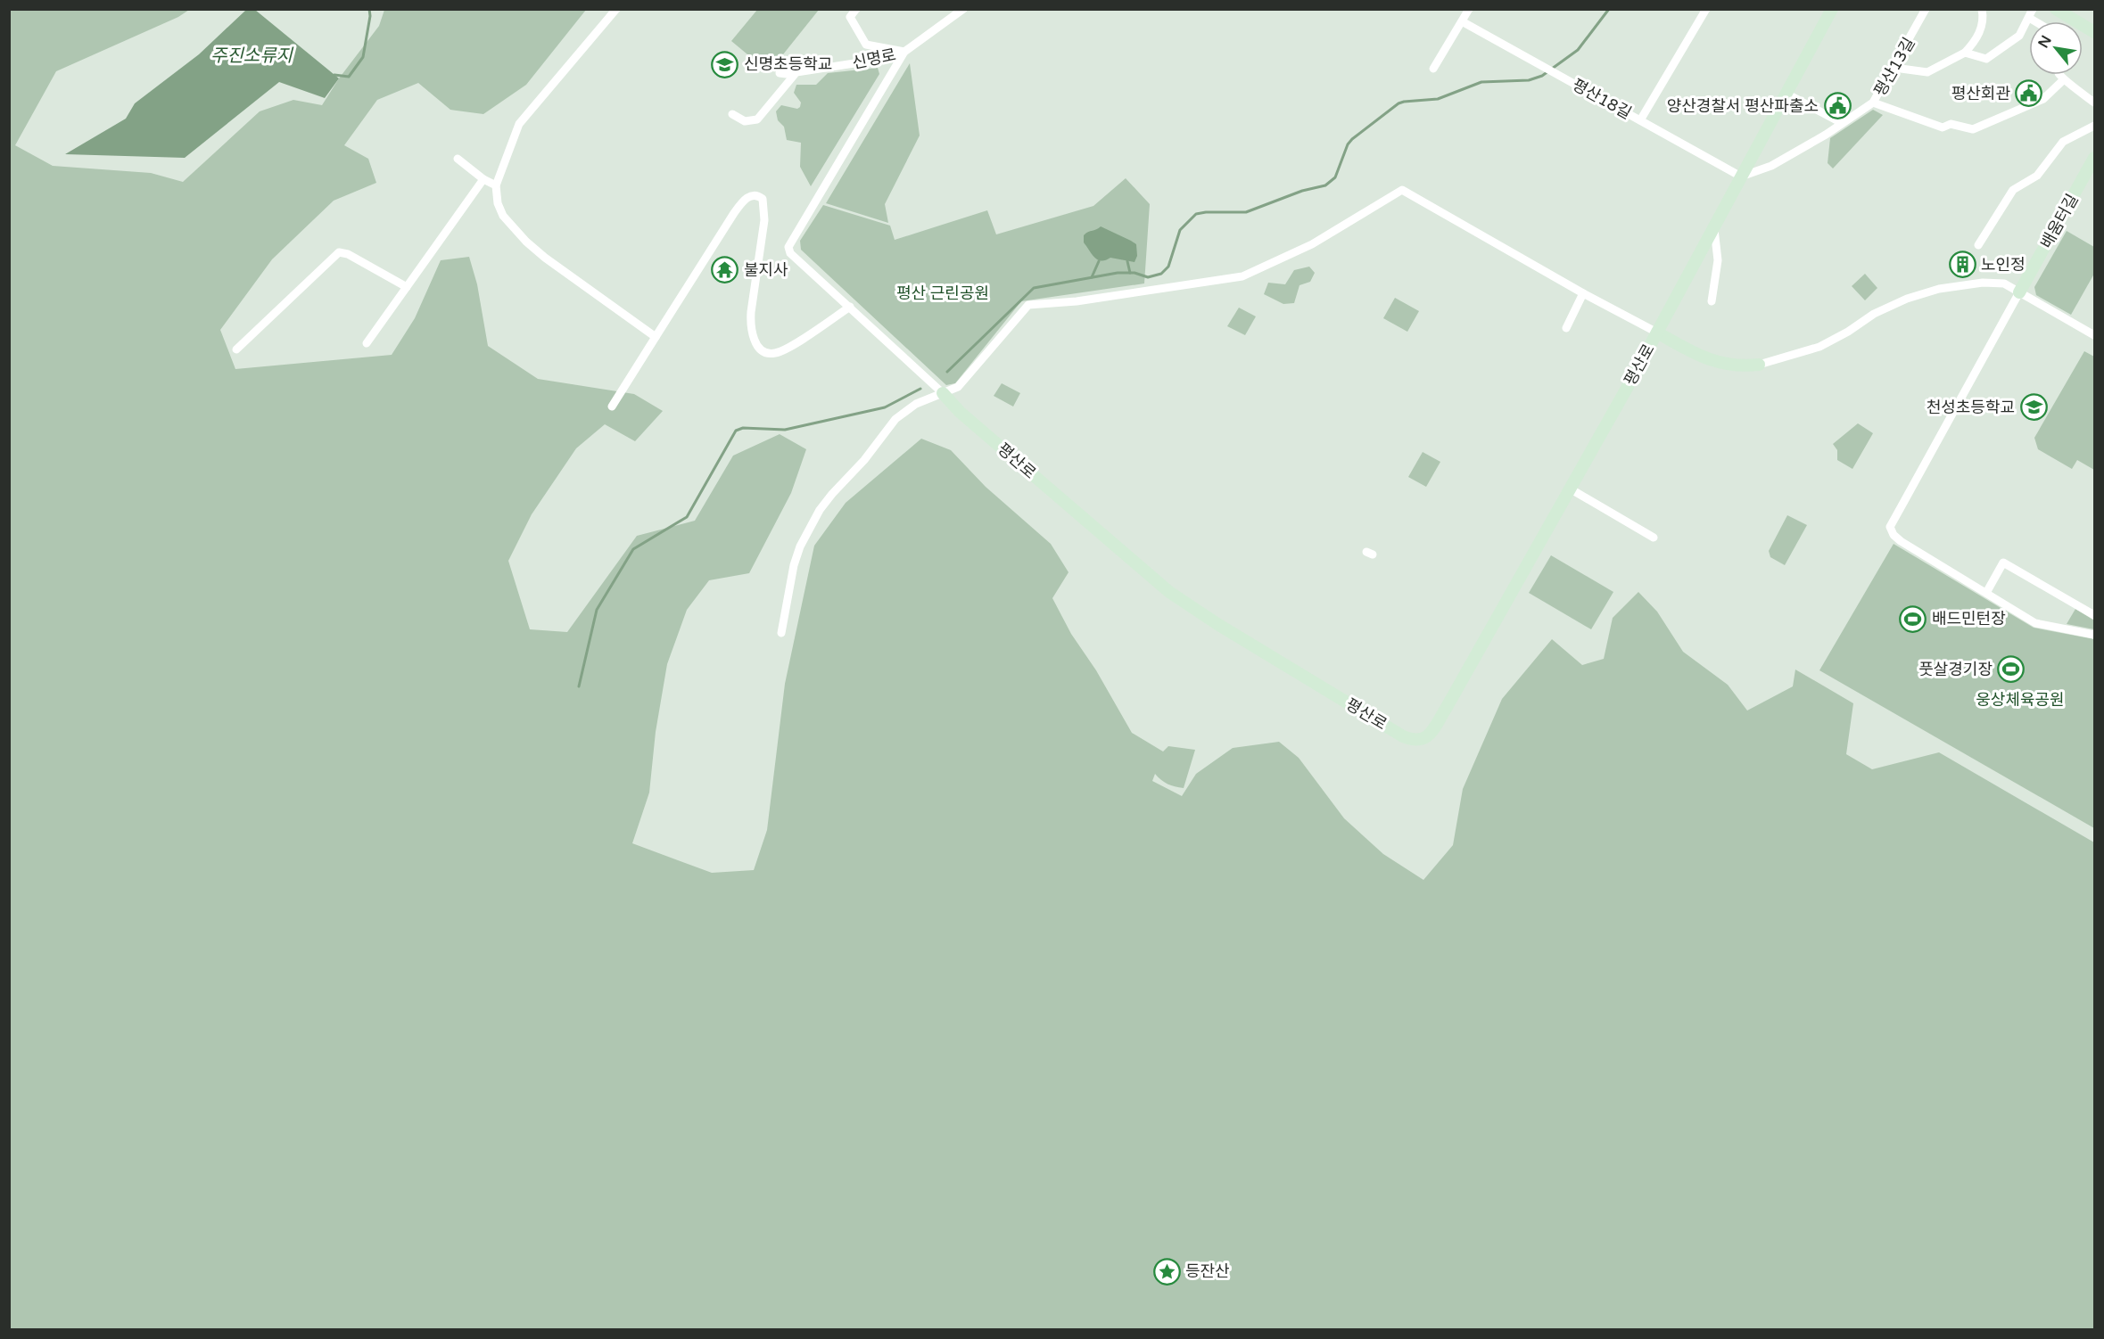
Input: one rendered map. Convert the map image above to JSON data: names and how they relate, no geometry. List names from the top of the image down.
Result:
{
  "streets": {
    "street": [
      "신명로",
      "평산13길",
      "평산18길",
      "배움터길",
      "평산로"
    ]
  },
  "crossings": [
    ["평산13길", "평산18길"],
    ["평산13길", "평산로"],
    ["평산18길", "평산로"],
    ["배움터길", "평산로"]
  ],
  "water": ["주진소류지"],
  "parks": ["평산 근린공원", "웅상체육공원"],
  "places": {
    "school or university": ["신명초등학교", "천성초등학교"],
    "public building": ["평산회관", "양산경찰서 평산파출소"],
    "building": ["노인정"],
    "temple": ["불지사"],
    "sports": ["배드민턴장", "풋살경기장"],
    "place": ["등잔산"]
  },
  "north": "top left"
}
